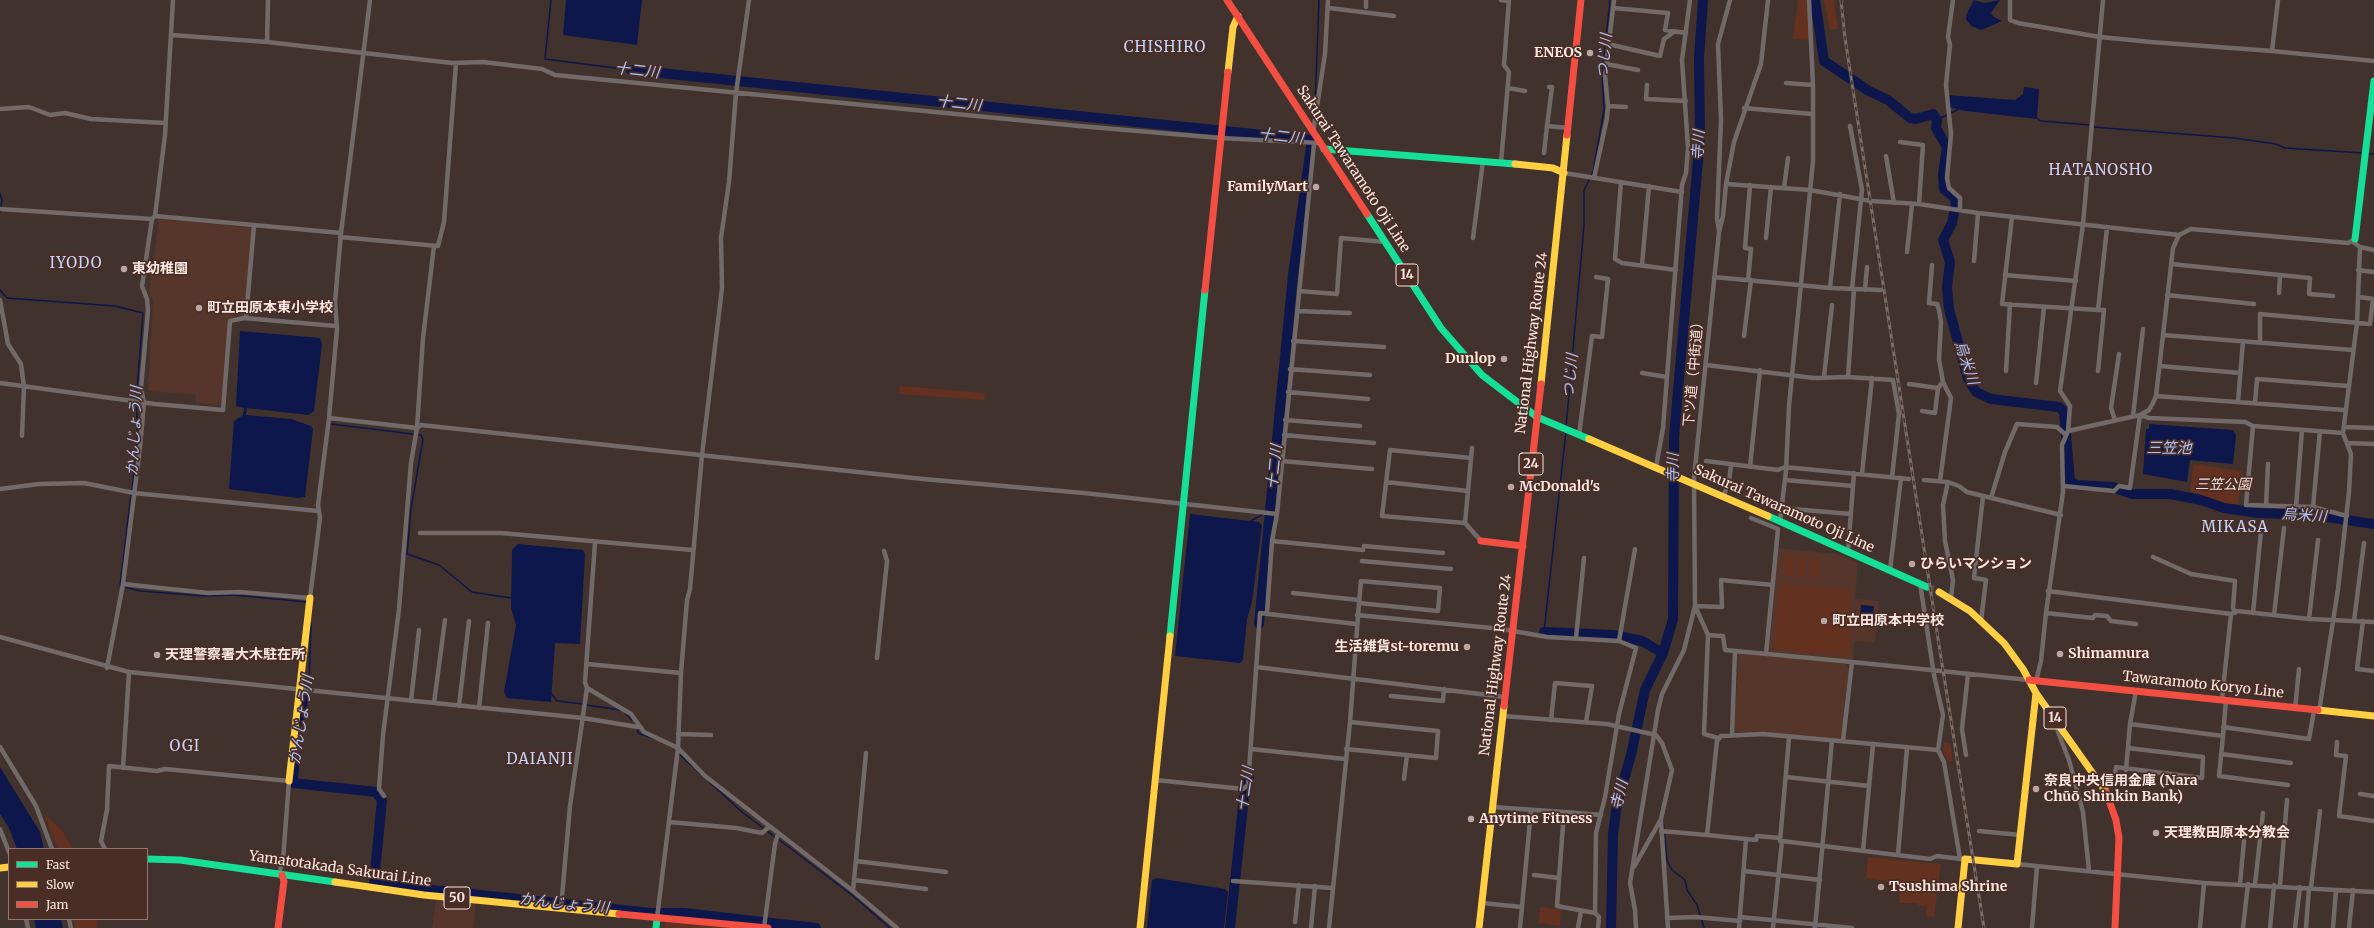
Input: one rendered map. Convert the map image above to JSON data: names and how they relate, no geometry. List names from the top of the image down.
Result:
{
  "streets": {
    "main road": [
      "Sakurai Tawaramoto Oji Line",
      "14",
      "National Highway Route 24",
      "24",
      "Tawaramoto Koryo Line",
      "Yamatotakada Sakurai Line",
      "50"
    ],
    "street": ["下ツ道（中街道）"]
  },
  "crossings": [
    ["Sakurai Tawaramoto Oji Line", "National Highway Route 24"],
    ["Sakurai Tawaramoto Oji Line", "下ツ道（中街道）"],
    ["14", "Tawaramoto Koryo Line"]
  ],
  "districts": [
    "CHISHIRO",
    "HATANOSHO",
    "IYODO",
    "MIKASA",
    "OGI",
    "DAIANJI"
  ],
  "water": [
    "つじ川",
    "十二川",
    "寺川",
    "烏米川",
    "かんじょう川",
    "三笠池"
  ],
  "parks": ["三笠公園"],
  "places": [
    "ENEOS",
    "FamilyMart",
    "東幼稚園",
    "町立田原本東小学校",
    "Dunlop",
    "McDonald's",
    "ひらいマンション",
    "町立田原本中学校",
    "生活雑貨st-toremu",
    "Shimamura",
    "天理警察署大木駐在所",
    "奈良中央信用金庫 (Nara Chūō Shinkin Bank)",
    "Anytime Fitness",
    "天理教田原本分教会",
    "Tsushima Shrine"
  ],
  "legend": ["Fast", "Slow", "Jam"]
}
